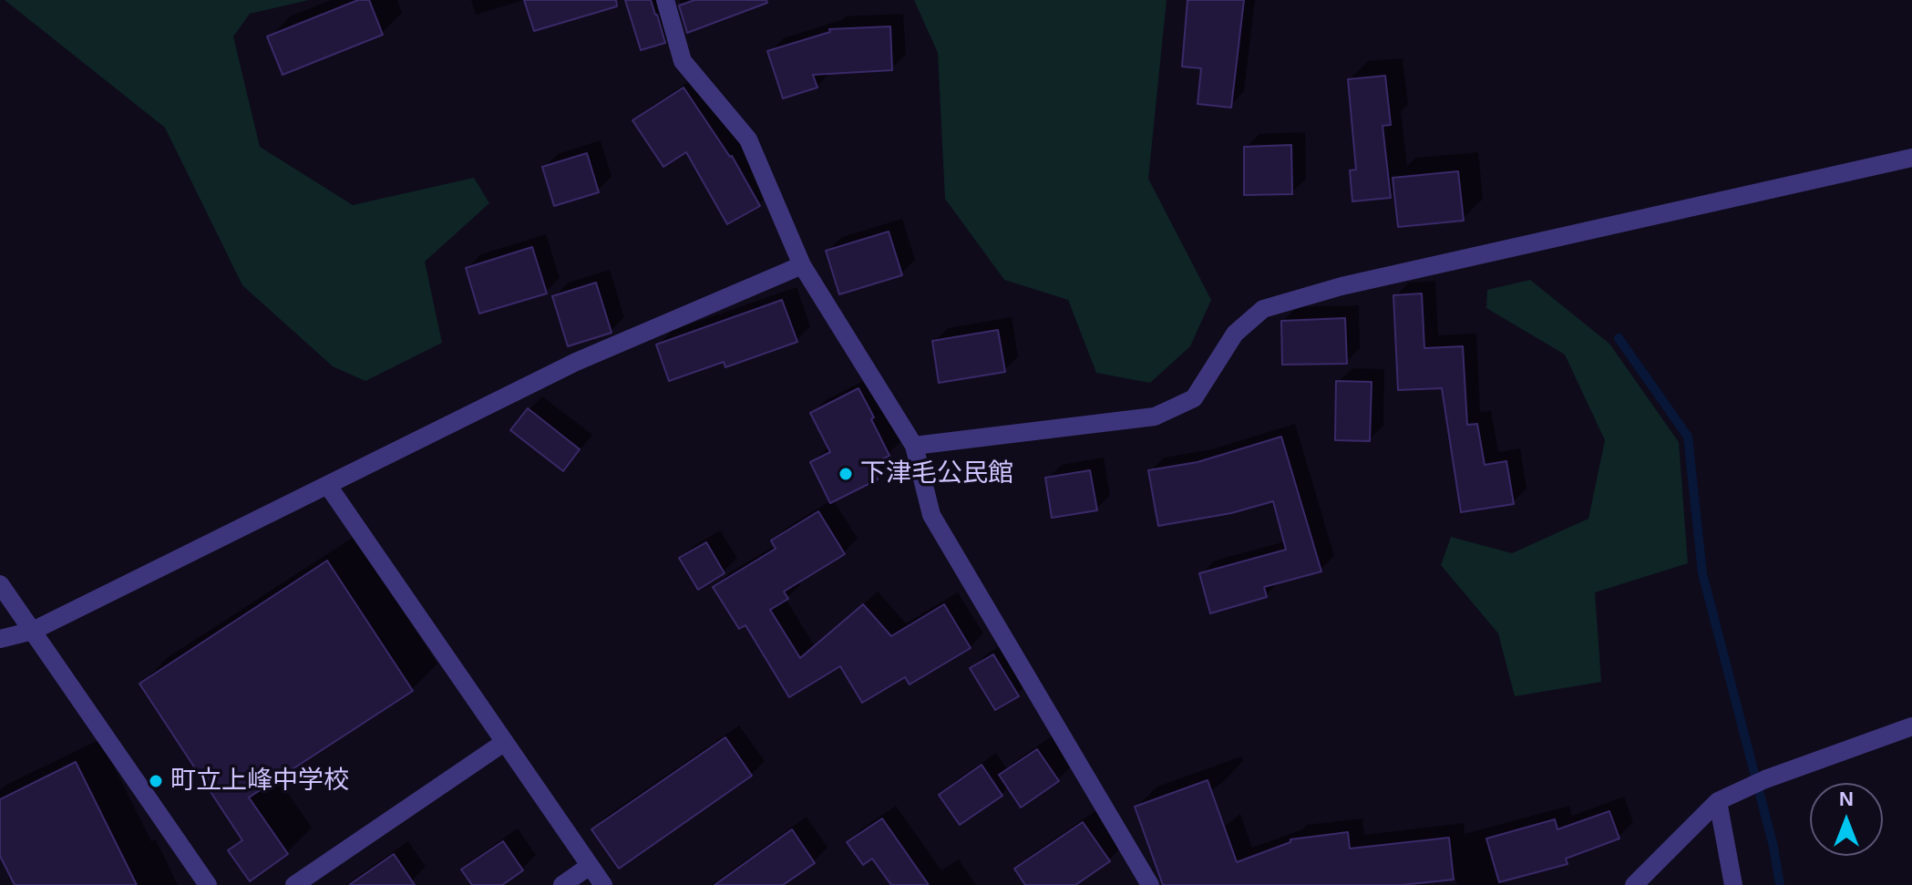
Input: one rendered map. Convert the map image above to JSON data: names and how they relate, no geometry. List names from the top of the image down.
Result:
{
  "places": ["下津毛公民館", "町立上峰中学校"],
  "north": "top"
}
